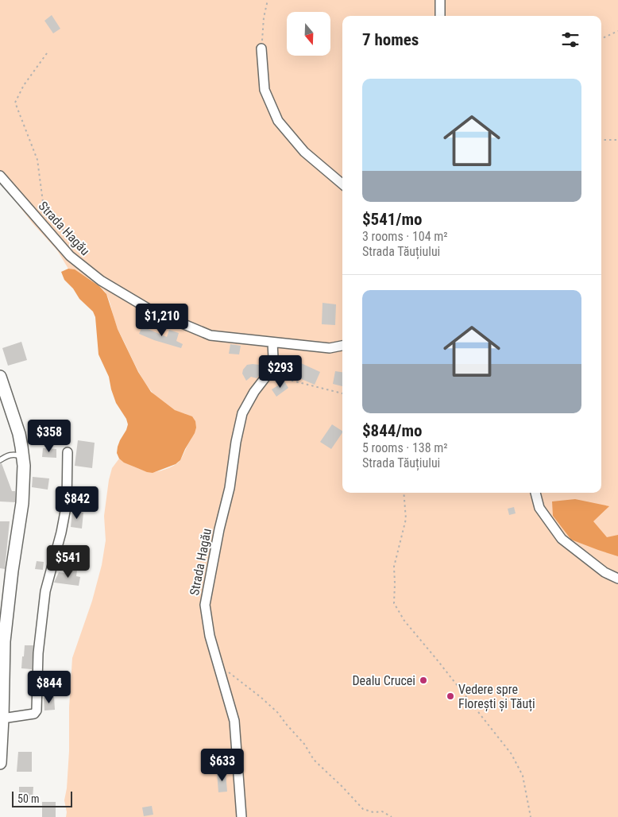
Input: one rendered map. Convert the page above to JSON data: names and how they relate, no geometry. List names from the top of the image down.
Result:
{
  "streets": {
    "street": ["Strada Hagău"]
  },
  "places": ["Dealu Crucei", "Vedere spre Florești și Tăuți"],
  "scale_bar": "50 m",
  "north": "bottom",
  "page": {
    "heading": "7 homes",
    "list": [
      {
        "name": "$541/mo",
        "note": "3 rooms · 104 m² · Strada Tăuțiului"
      },
      {
        "name": "$844/mo",
        "note": "5 rooms · 138 m² · Strada Tăuțiului"
      }
    ],
    "price": [
      "$1,210",
      "$293",
      "$358",
      "$842",
      "$541",
      "$844",
      "$633"
    ],
    "scale": "50 m"
  }
}
